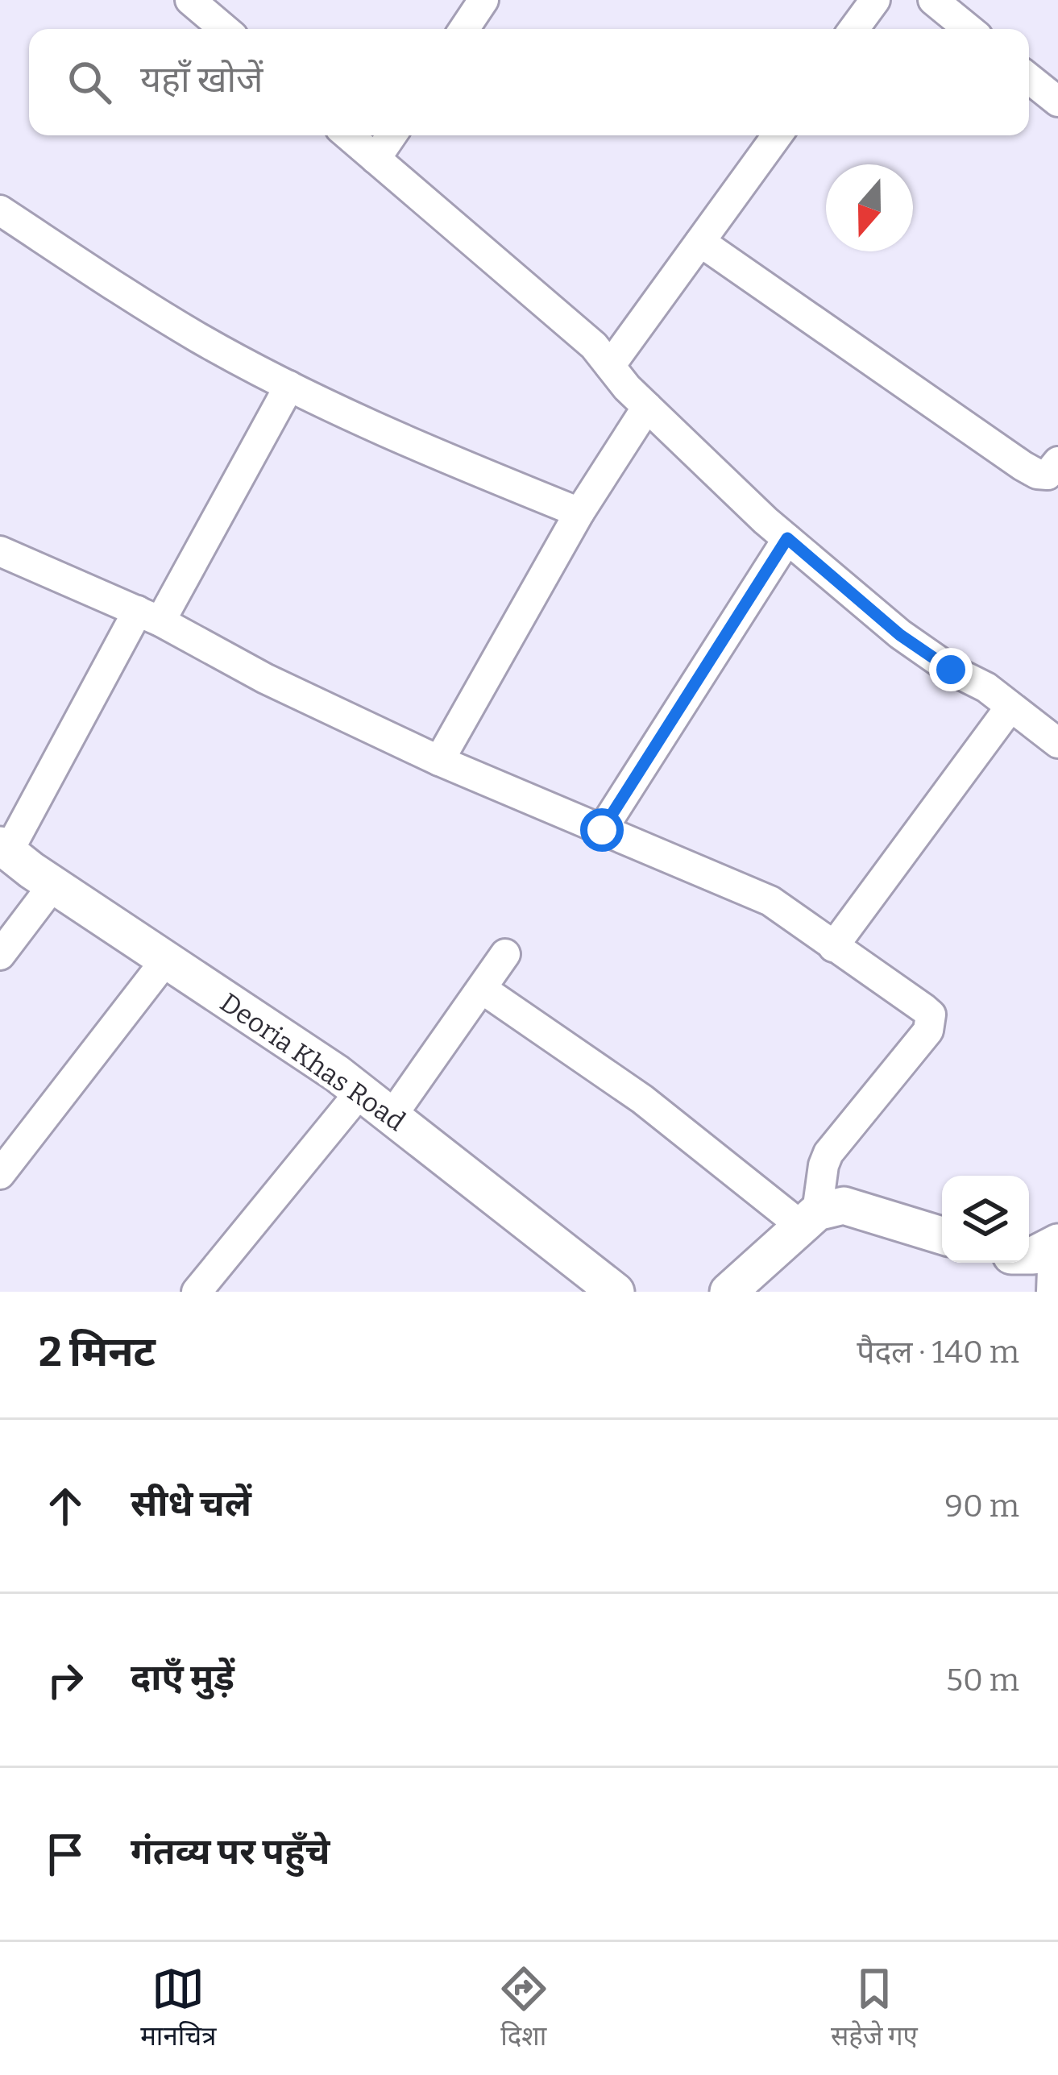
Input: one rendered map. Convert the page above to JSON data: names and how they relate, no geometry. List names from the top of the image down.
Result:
{
  "streets": {
    "street": ["Deoria Khas Road"]
  },
  "north": "bottom",
  "page": {
    "search": "यहाँ खोजें",
    "heading": ["2 मिनट", "पैदल · 140 m"],
    "list": [
      ["सीधे चलें", "90 m"],
      ["दाएँ मुड़ें", "50 m"],
      "गंतव्य पर पहुँचे"
    ],
    "nav": ["मानचित्र", "दिशा", "सहेजे गए"]
  }
}
